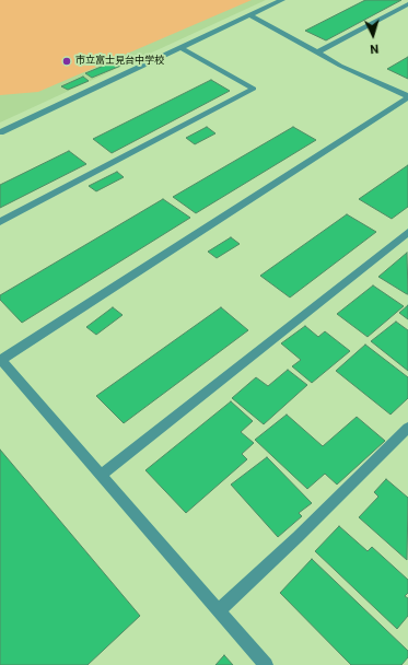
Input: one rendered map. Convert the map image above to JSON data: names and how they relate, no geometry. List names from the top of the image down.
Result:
{
  "places": ["市立富士見台中学校"],
  "north": "bottom"
}
